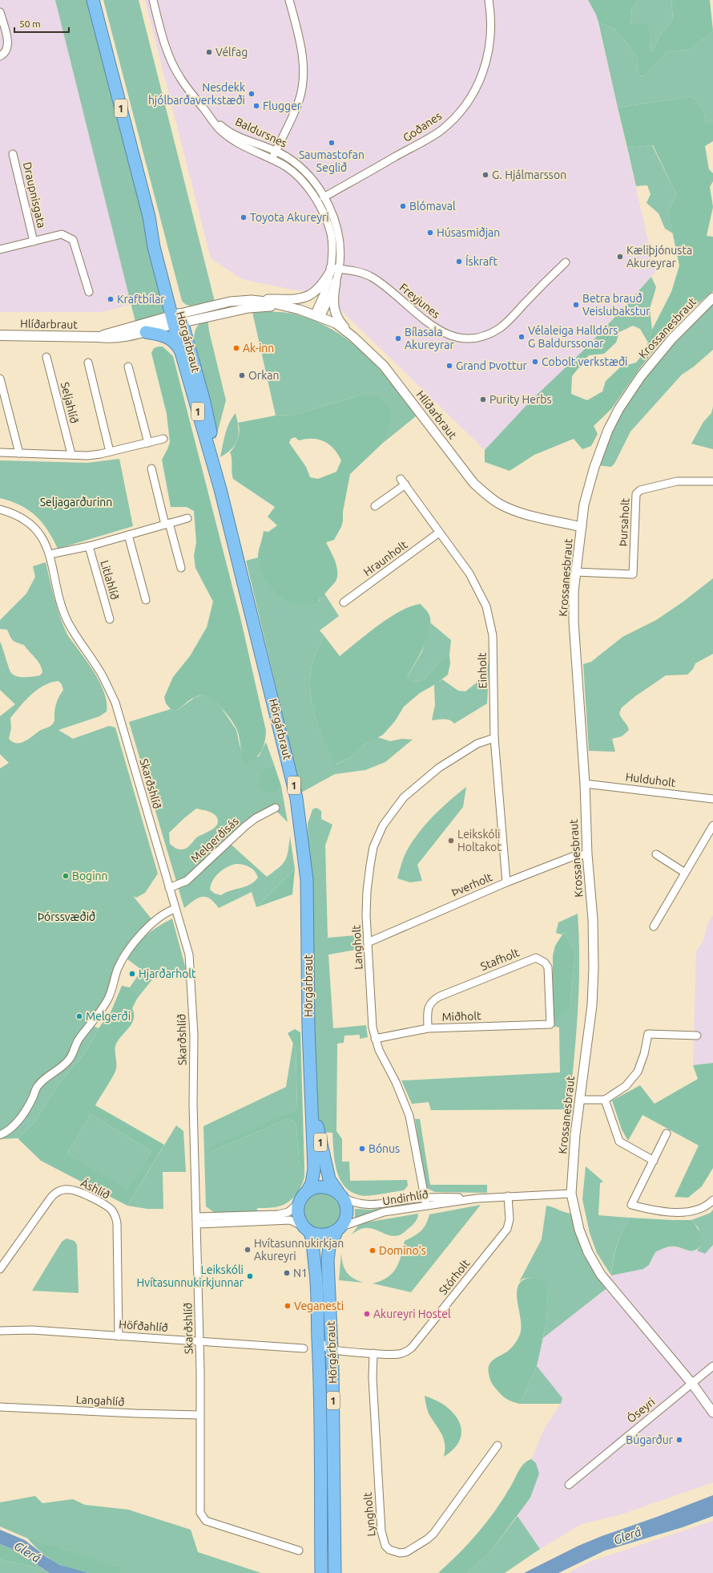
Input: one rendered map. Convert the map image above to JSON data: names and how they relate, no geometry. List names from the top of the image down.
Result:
{
  "streets": {
    "highway": ["1", "Hörgárbraut"],
    "main road": ["Hlíðarbraut"],
    "street": [
      "Goðanes",
      "Baldursnes",
      "Draupnisgata",
      "Freyjunes",
      "Krossanesbraut",
      "Seljahlíð",
      "Þursaholt",
      "Hraunholt",
      "Litlahlíð",
      "Einholt",
      "Hulduholt",
      "Skarðshlíð",
      "Melgerðisás",
      "Þverholt",
      "Langholt",
      "Stafholt",
      "Miðholt",
      "Áshlíð",
      "Undirhlíð",
      "Stórholt",
      "Höfðahlíð",
      "Langahlíð",
      "Óseyri",
      "Lyngholt"
    ]
  },
  "crossings": [
    ["Goðanes", "Baldursnes"],
    ["Baldursnes", "Freyjunes"],
    ["Baldursnes", "Hlíðarbraut"],
    ["Hlíðarbraut", "Krossanesbraut"],
    ["Hlíðarbraut", "Hörgárbraut"],
    ["Krossanesbraut", "Þursaholt"],
    ["Krossanesbraut", "Hulduholt"],
    ["Krossanesbraut", "Þverholt"],
    ["Krossanesbraut", "Undirhlíð"],
    ["Krossanesbraut", "Óseyri"],
    ["Hörgárbraut", "Undirhlíð"],
    ["Hörgárbraut", "Stórholt"],
    ["Hraunholt", "Einholt"],
    ["Einholt", "Þverholt"],
    ["Einholt", "Langholt"],
    ["Skarðshlíð", "Melgerðisás"],
    ["Skarðshlíð", "Höfðahlíð"],
    ["Skarðshlíð", "Langahlíð"],
    ["Þverholt", "Langholt"],
    ["Langholt", "Miðholt"],
    ["Langholt", "Undirhlíð"],
    ["Stafholt", "Miðholt"],
    ["Áshlíð", "Höfðahlíð"],
    ["Undirhlíð", "Stórholt"],
    ["Stórholt", "Lyngholt"]
  ],
  "water": ["Glerá"],
  "parks": ["Seljagarðurinn", "Þórssvæðið"],
  "places": [
    "Vélfag",
    "Nesdekk hjólbarðaverkstæði",
    "Flugger",
    "Saumastofan Seglið",
    "G. Hjálmarsson",
    "Blómaval",
    "Toyota Akureyri",
    "Húsasmiðjan",
    "Kæliþjónusta Akureyrar",
    "Ískraft",
    "Kraftbílar",
    "Betra brauð Veislubakstur",
    "Vélaleiga Halldórs G Baldurssonar",
    "Bílasala Akureyrar",
    "Ak-inn",
    "Cobolt verkstæði",
    "Grand Þvottur",
    "Orkan",
    "Purity Herbs",
    "Leikskóli Holtakot",
    "Boginn",
    "Hjarðarholt",
    "Melgerði",
    "Bónus",
    "Hvítasunnukirkjan Akureyri",
    "Domino's",
    "N1",
    "Leikskóli Hvítasunnukirkjunnar",
    "Veganesti",
    "Akureyri Hostel",
    "Búgarður"
  ],
  "scale_bar": "50 m"
}
